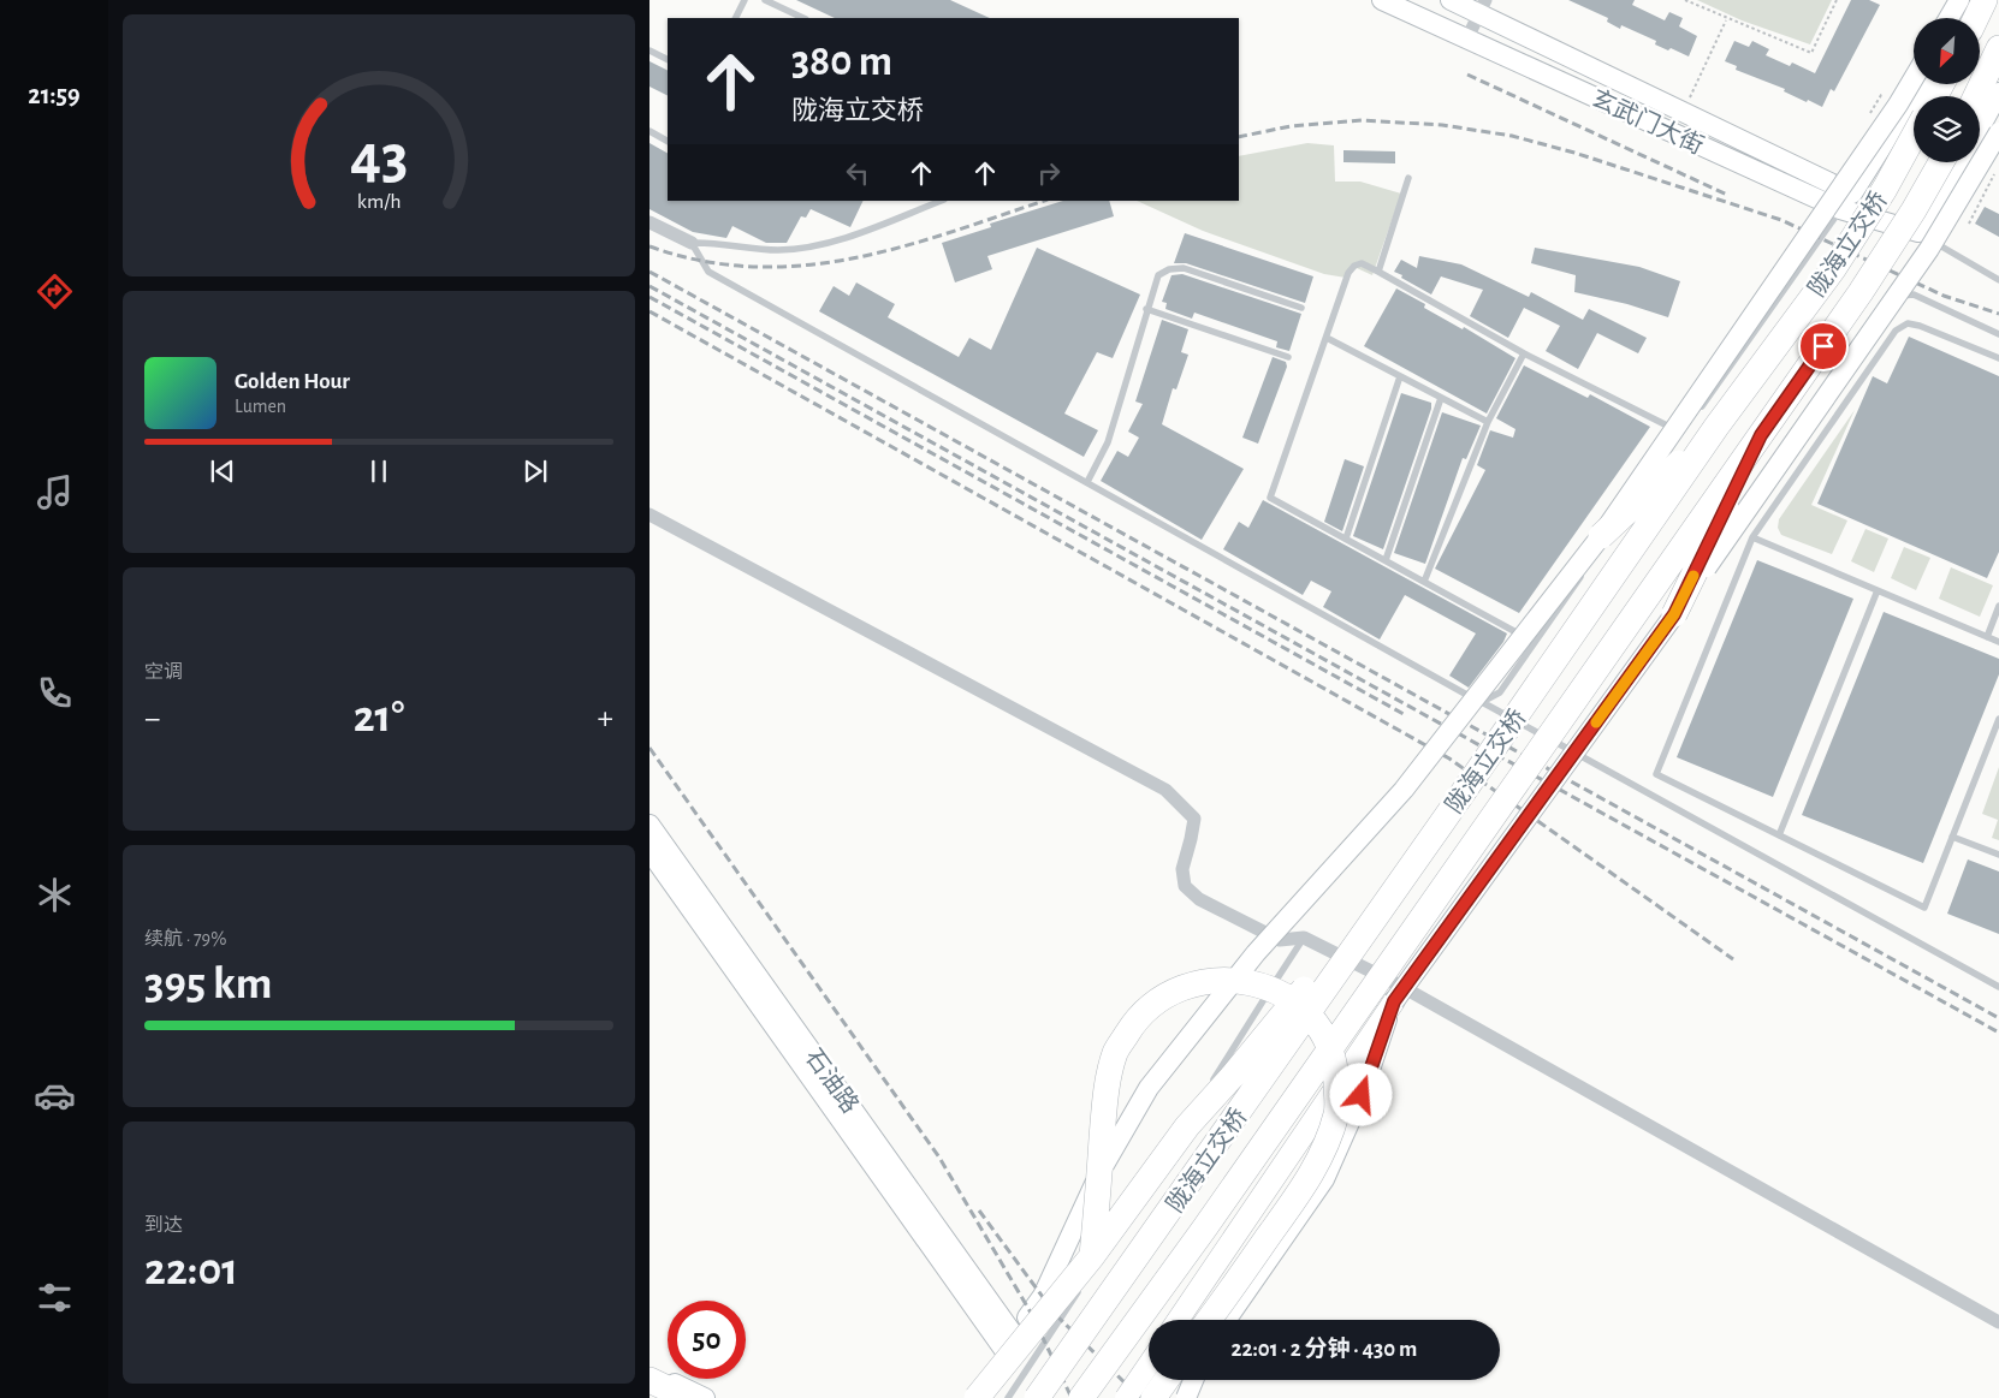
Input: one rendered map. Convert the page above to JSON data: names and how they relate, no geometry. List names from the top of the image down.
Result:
{
  "streets": {
    "highway": ["陇海立交桥"],
    "main road": ["玄武门大街", "石油路"]
  },
  "north": "bottom left",
  "page": {
    "tabs": "21:59",
    "turn": ["380 m", "陇海立交桥"],
    "song": ["Golden Hour", "Lumen"],
    "tile": [
      "空调",
      ["续航 · 79%", "395 km"],
      ["到达", "22:01"]
    ],
    "heat": ["−", "21°", "+"],
    "limit": "50",
    "trip": "22:01 · 2 分钟 · 430 m",
    "gauge": ["43", "km/h"]
  }
}
